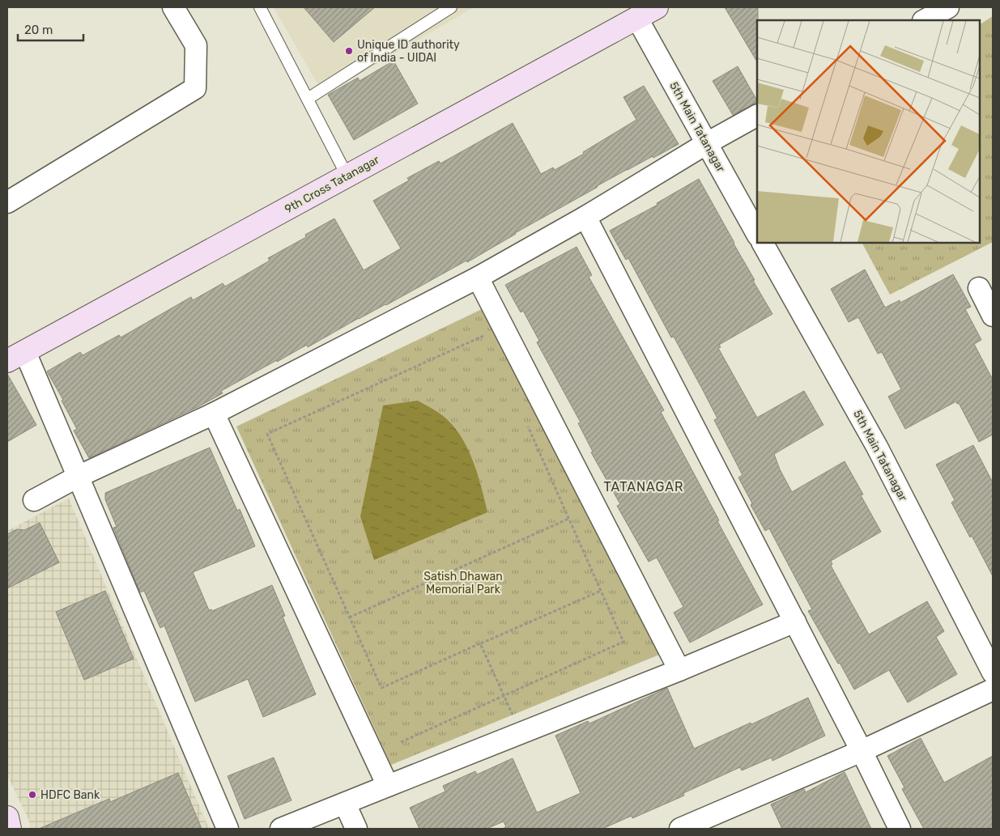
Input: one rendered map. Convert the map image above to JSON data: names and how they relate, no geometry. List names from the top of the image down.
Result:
{
  "streets": {
    "street": ["5th Main Tatanagar", "9th Cross Tatanagar"]
  },
  "crossings": [
    ["5th Main Tatanagar", "9th Cross Tatanagar"]
  ],
  "districts": ["TATANAGAR"],
  "parks": ["Satish Dhawan Memorial Park"],
  "places": ["Unique ID authority of India - UIDAI", "HDFC Bank"],
  "scale_bar": "20 m"
}
